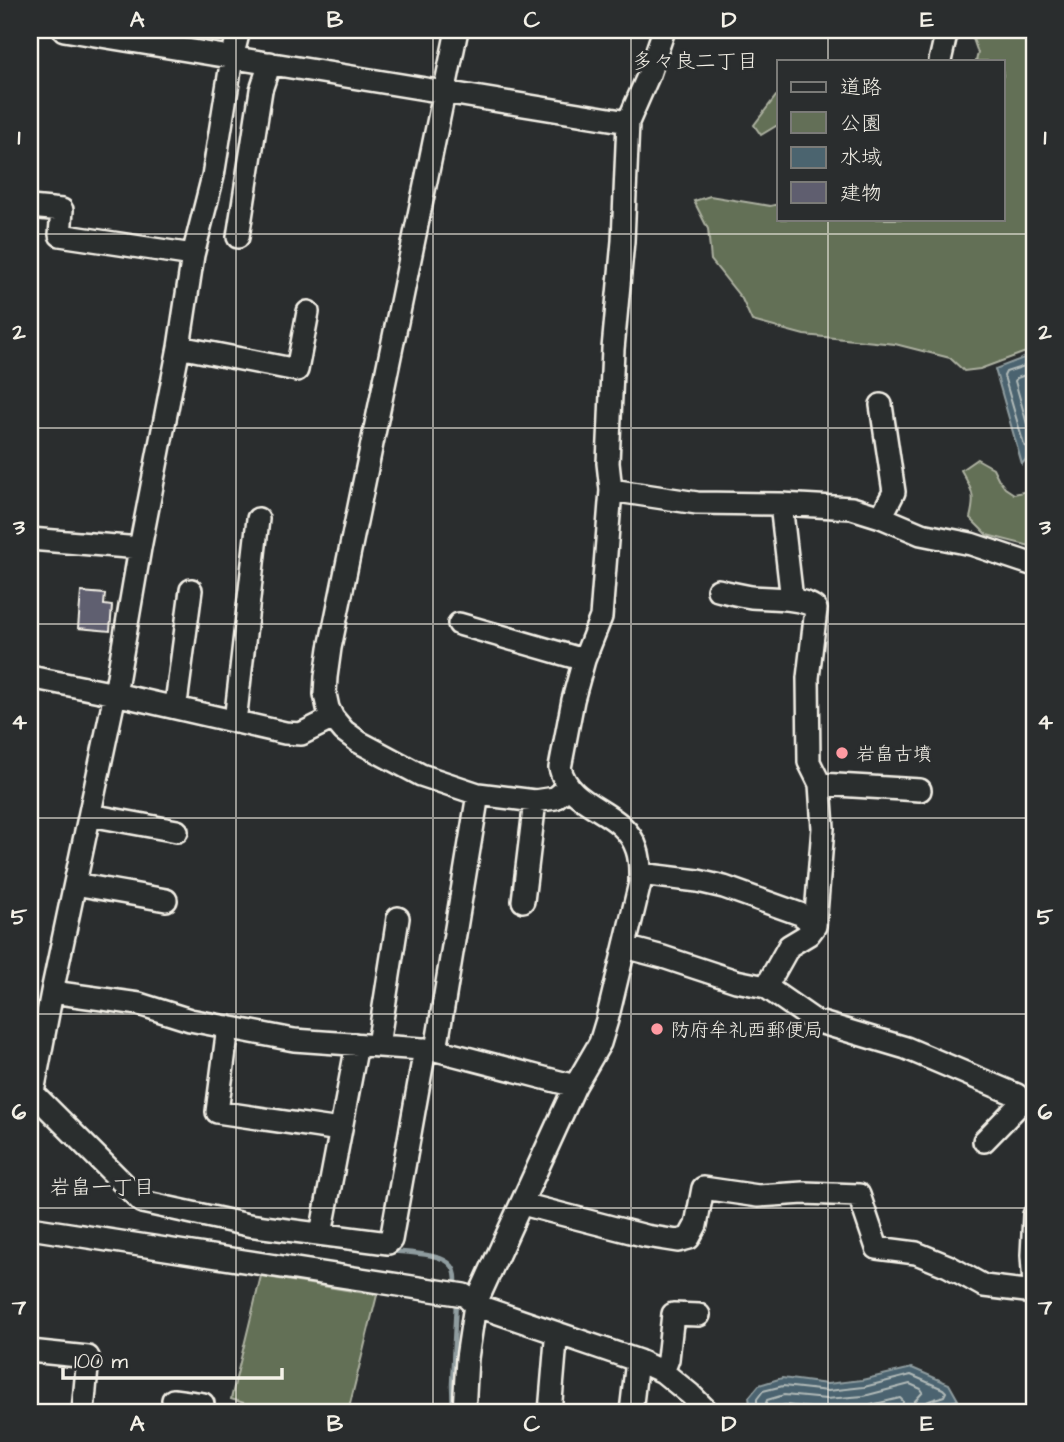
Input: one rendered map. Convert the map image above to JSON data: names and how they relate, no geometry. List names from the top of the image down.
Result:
{
  "districts": ["多々良二丁目", "岩畠一丁目"],
  "places": ["岩畠古墳", "防府牟礼西郵便局"],
  "legend": [
    "道路",
    "公園",
    "水域",
    "建物"
  ],
  "scale_bar": "100 m",
  "grid": {
    "columns": [
      "A",
      "B",
      "C",
      "D",
      "E"
    ],
    "rows": [
      "1",
      "2",
      "3",
      "4",
      "5",
      "6",
      "7"
    ]
  }
}
